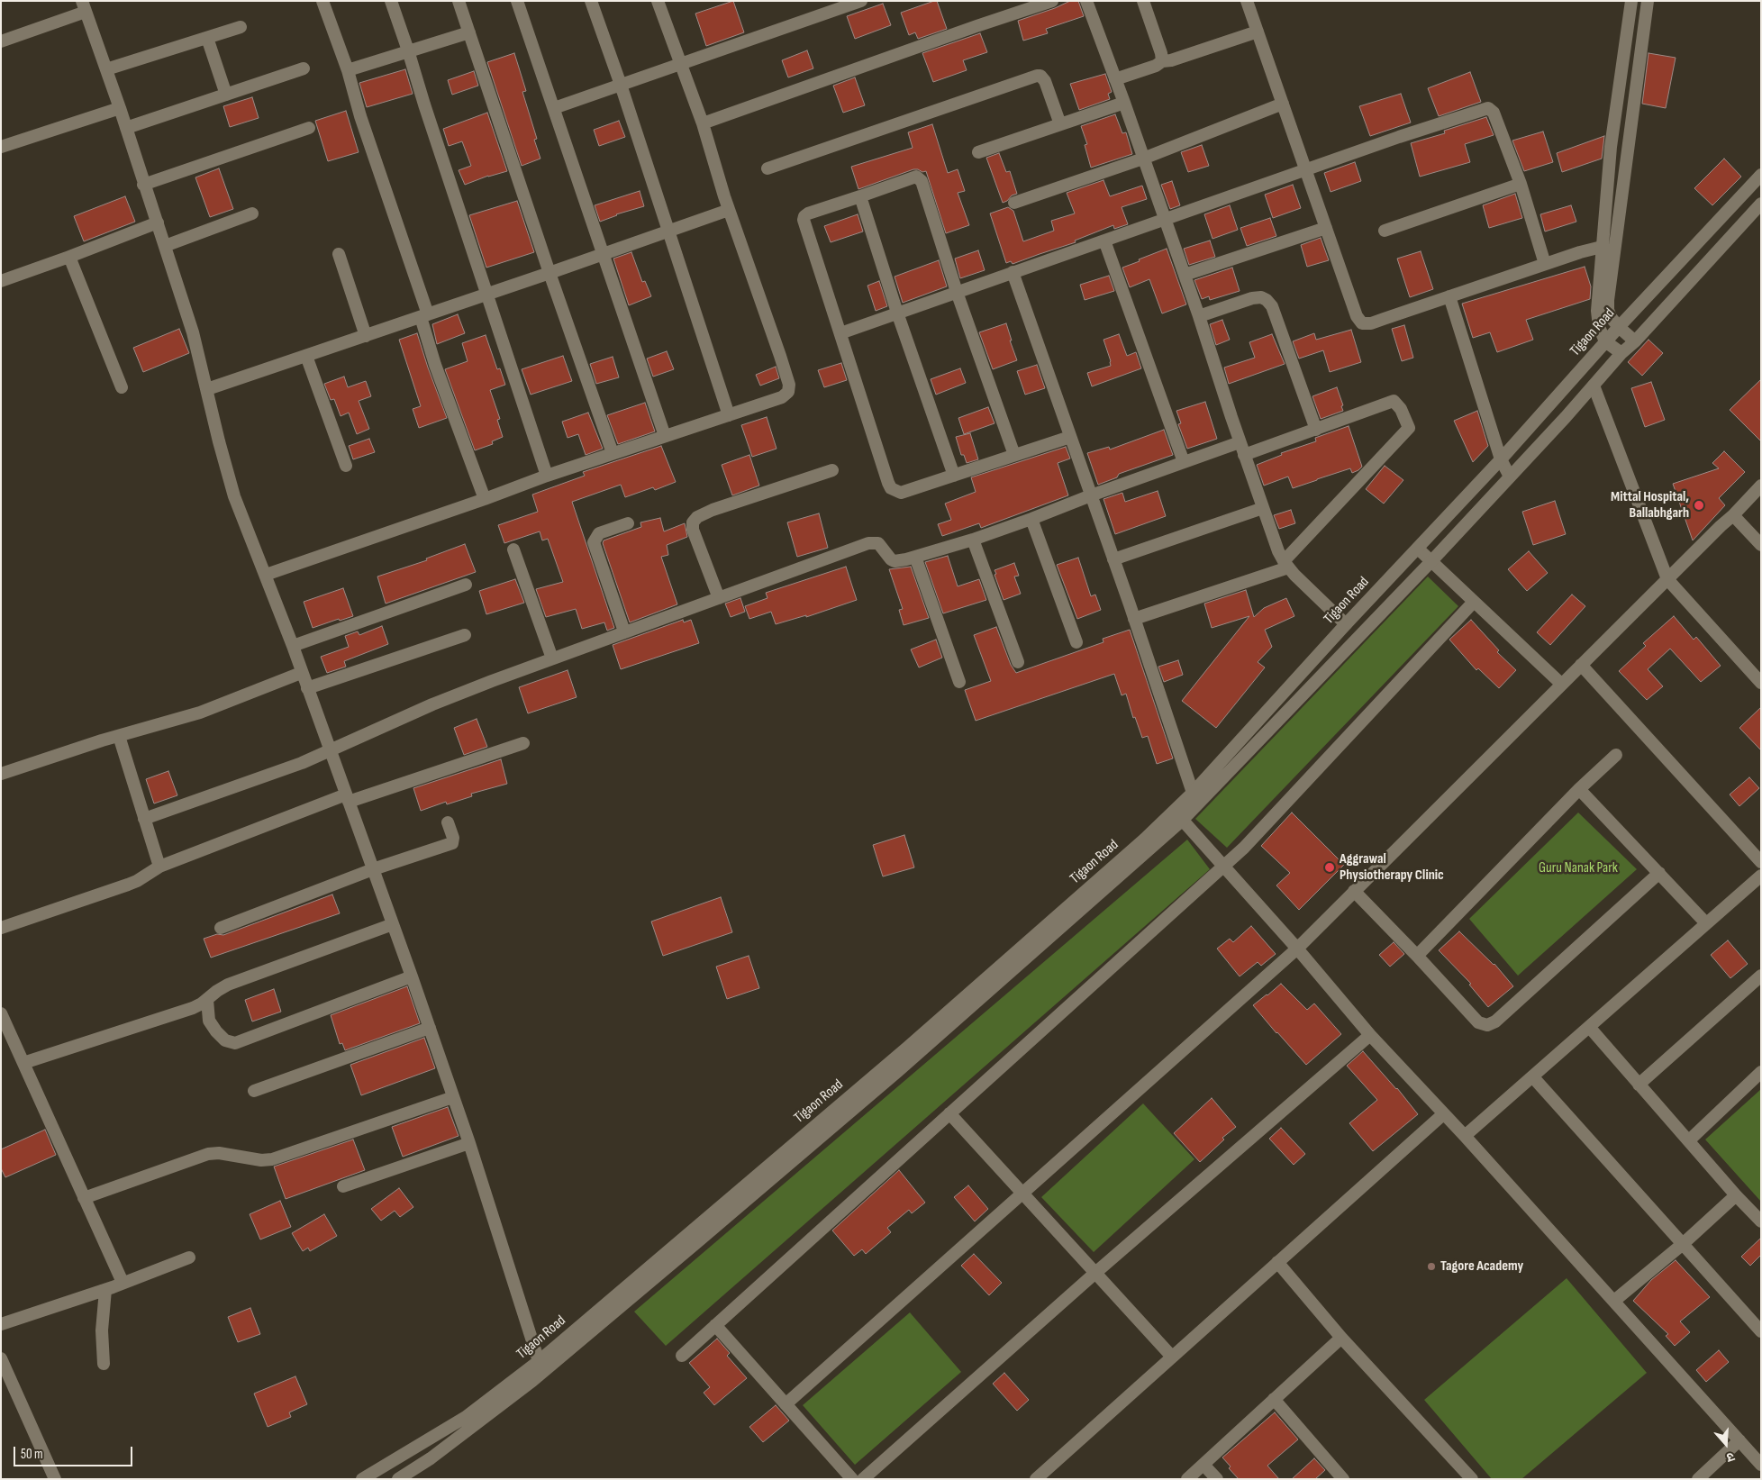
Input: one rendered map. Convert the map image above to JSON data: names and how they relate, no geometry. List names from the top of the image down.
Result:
{
  "streets": {
    "street": ["Tigaon Road"]
  },
  "parks": ["Guru Nanak Park"],
  "places": ["Mittal Hospital, Ballabhgarh", "Aggrawal Physiotherapy Clinic", "Tagore Academy"],
  "scale_bar": "50 m",
  "north": "bottom"
}
